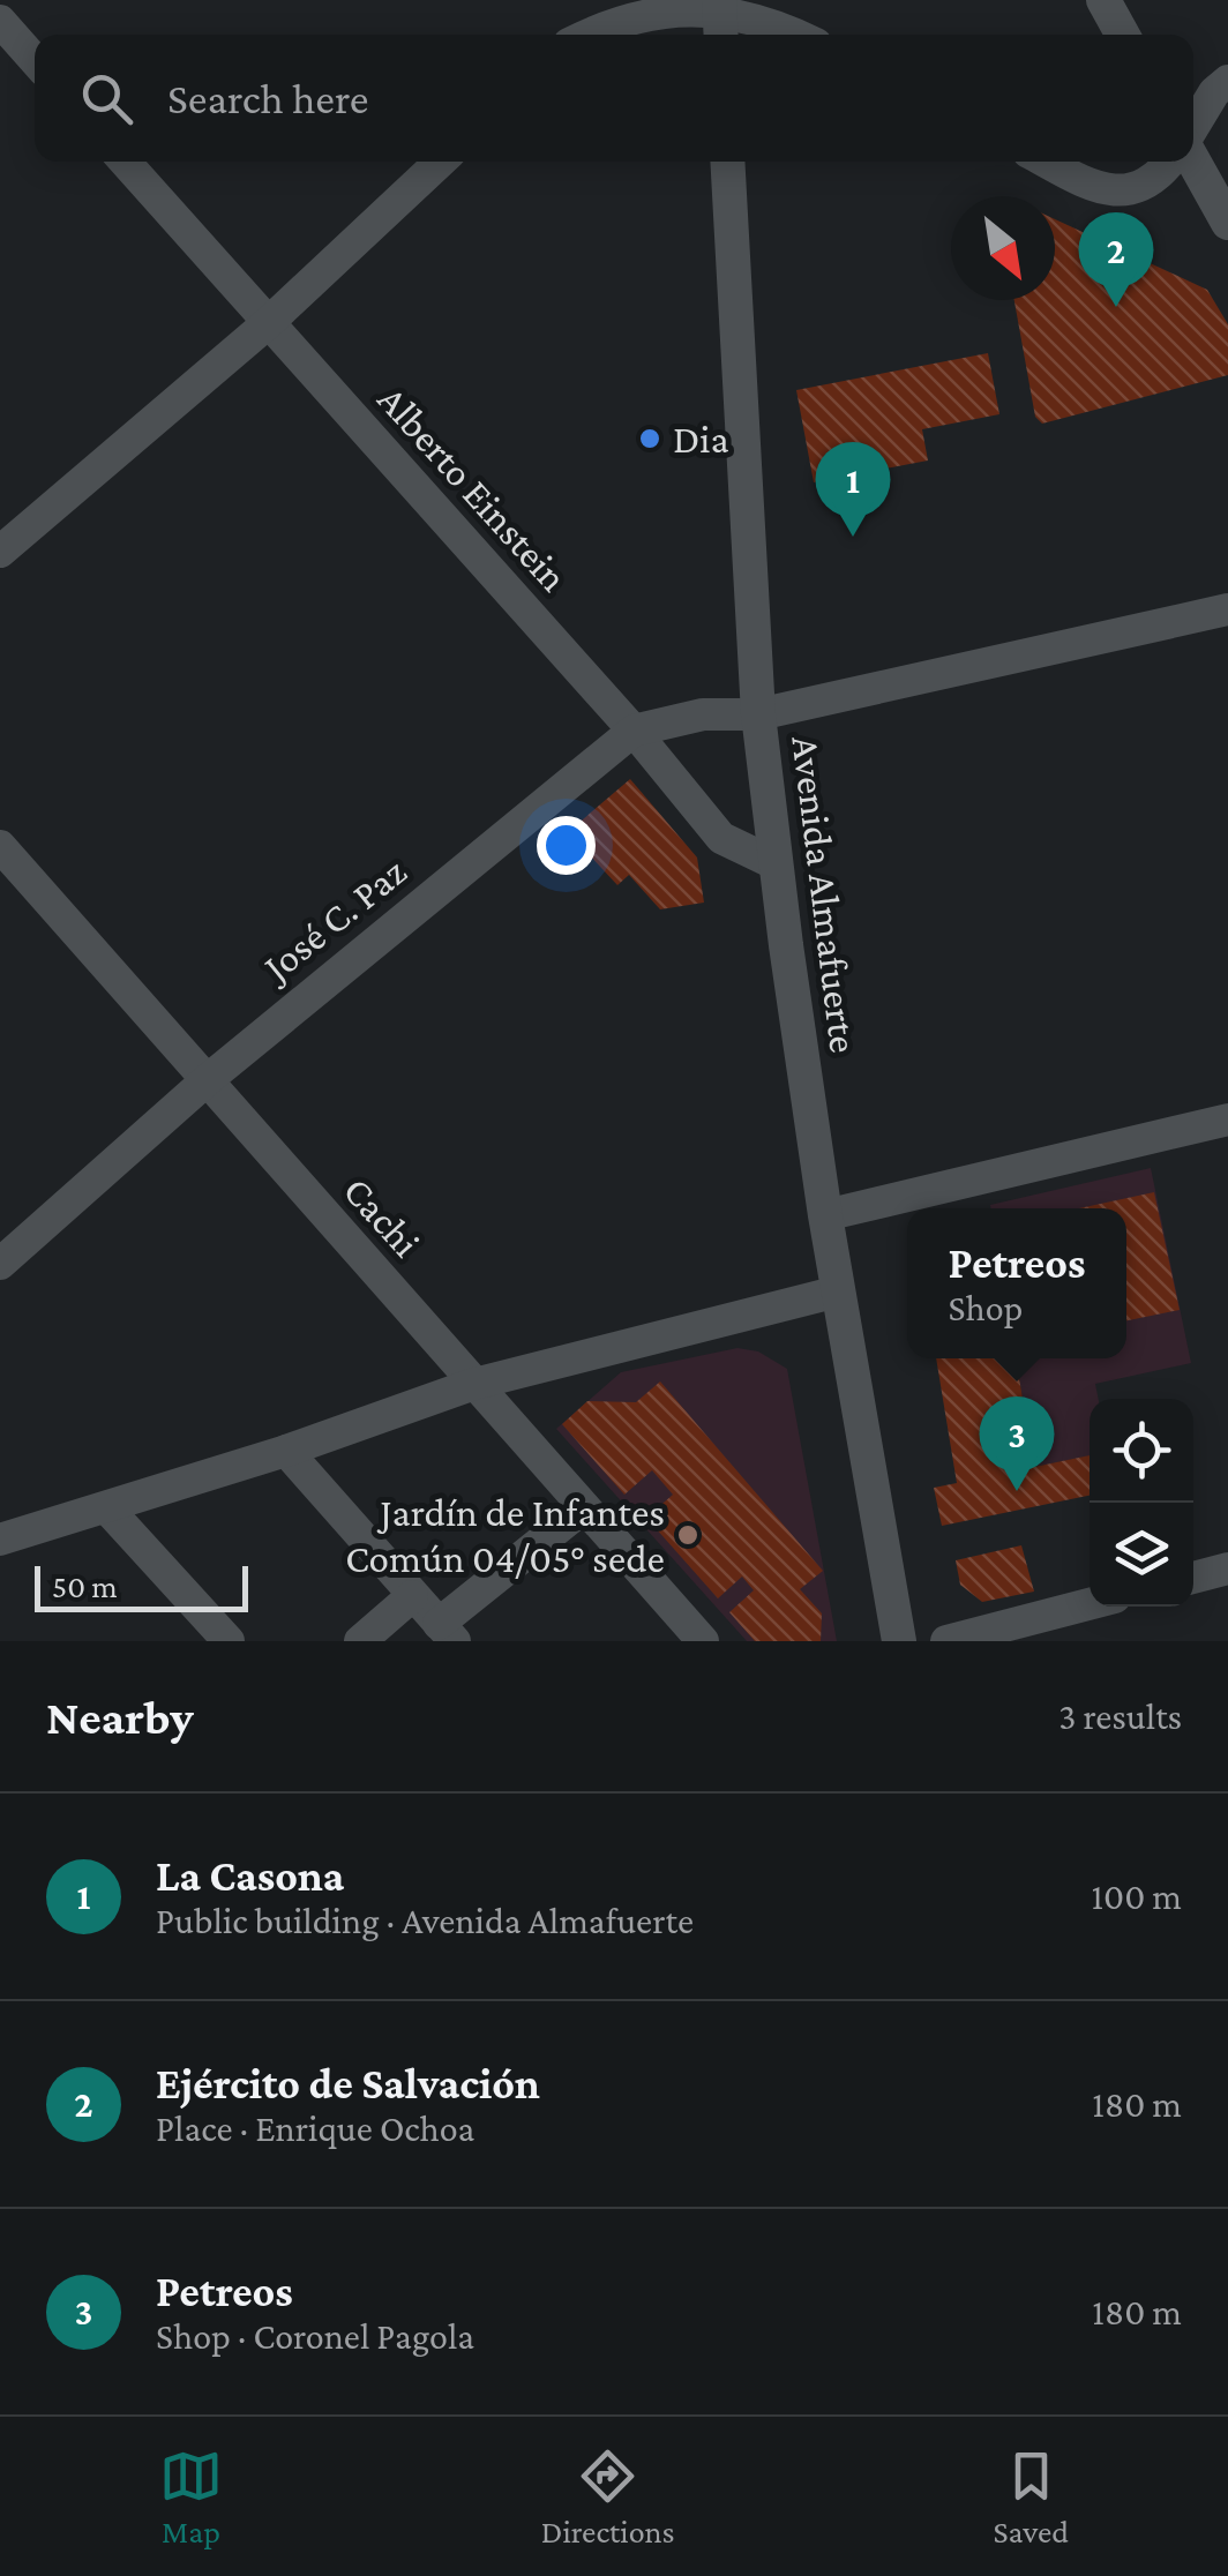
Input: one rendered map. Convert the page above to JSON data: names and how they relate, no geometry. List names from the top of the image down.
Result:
{
  "streets": {
    "main road": ["Avenida Almafuerte"],
    "street": ["Alberto Einstein", "José C. Paz", "Cachi"]
  },
  "crossings": [
    ["Alberto Einstein", "Avenida Almafuerte"],
    ["Alberto Einstein", "José C. Paz"],
    ["Avenida Almafuerte", "José C. Paz"],
    ["José C. Paz", "Cachi"]
  ],
  "places": ["Dia", "Jardín de Infantes Común 04/05° sede"],
  "scale_bar": "50 m",
  "north": "bottom right",
  "page": {
    "search": "Search here",
    "pins": ["2", "1", "3"],
    "popup": ["Petreos", "Shop"],
    "scale": "50 m",
    "heading": ["Nearby", "3 results"],
    "list": [
      {
        "mark": "1",
        "name": "La Casona",
        "note": "Public building · Avenida Almafuerte",
        "value": "100 m"
      },
      {
        "mark": "2",
        "name": "Ejército de Salvación",
        "note": "Place · Enrique Ochoa",
        "value": "180 m"
      },
      {
        "mark": "3",
        "name": "Petreos",
        "note": "Shop · Coronel Pagola",
        "value": "180 m"
      }
    ],
    "nav": ["Map", "Directions", "Saved"]
  }
}
